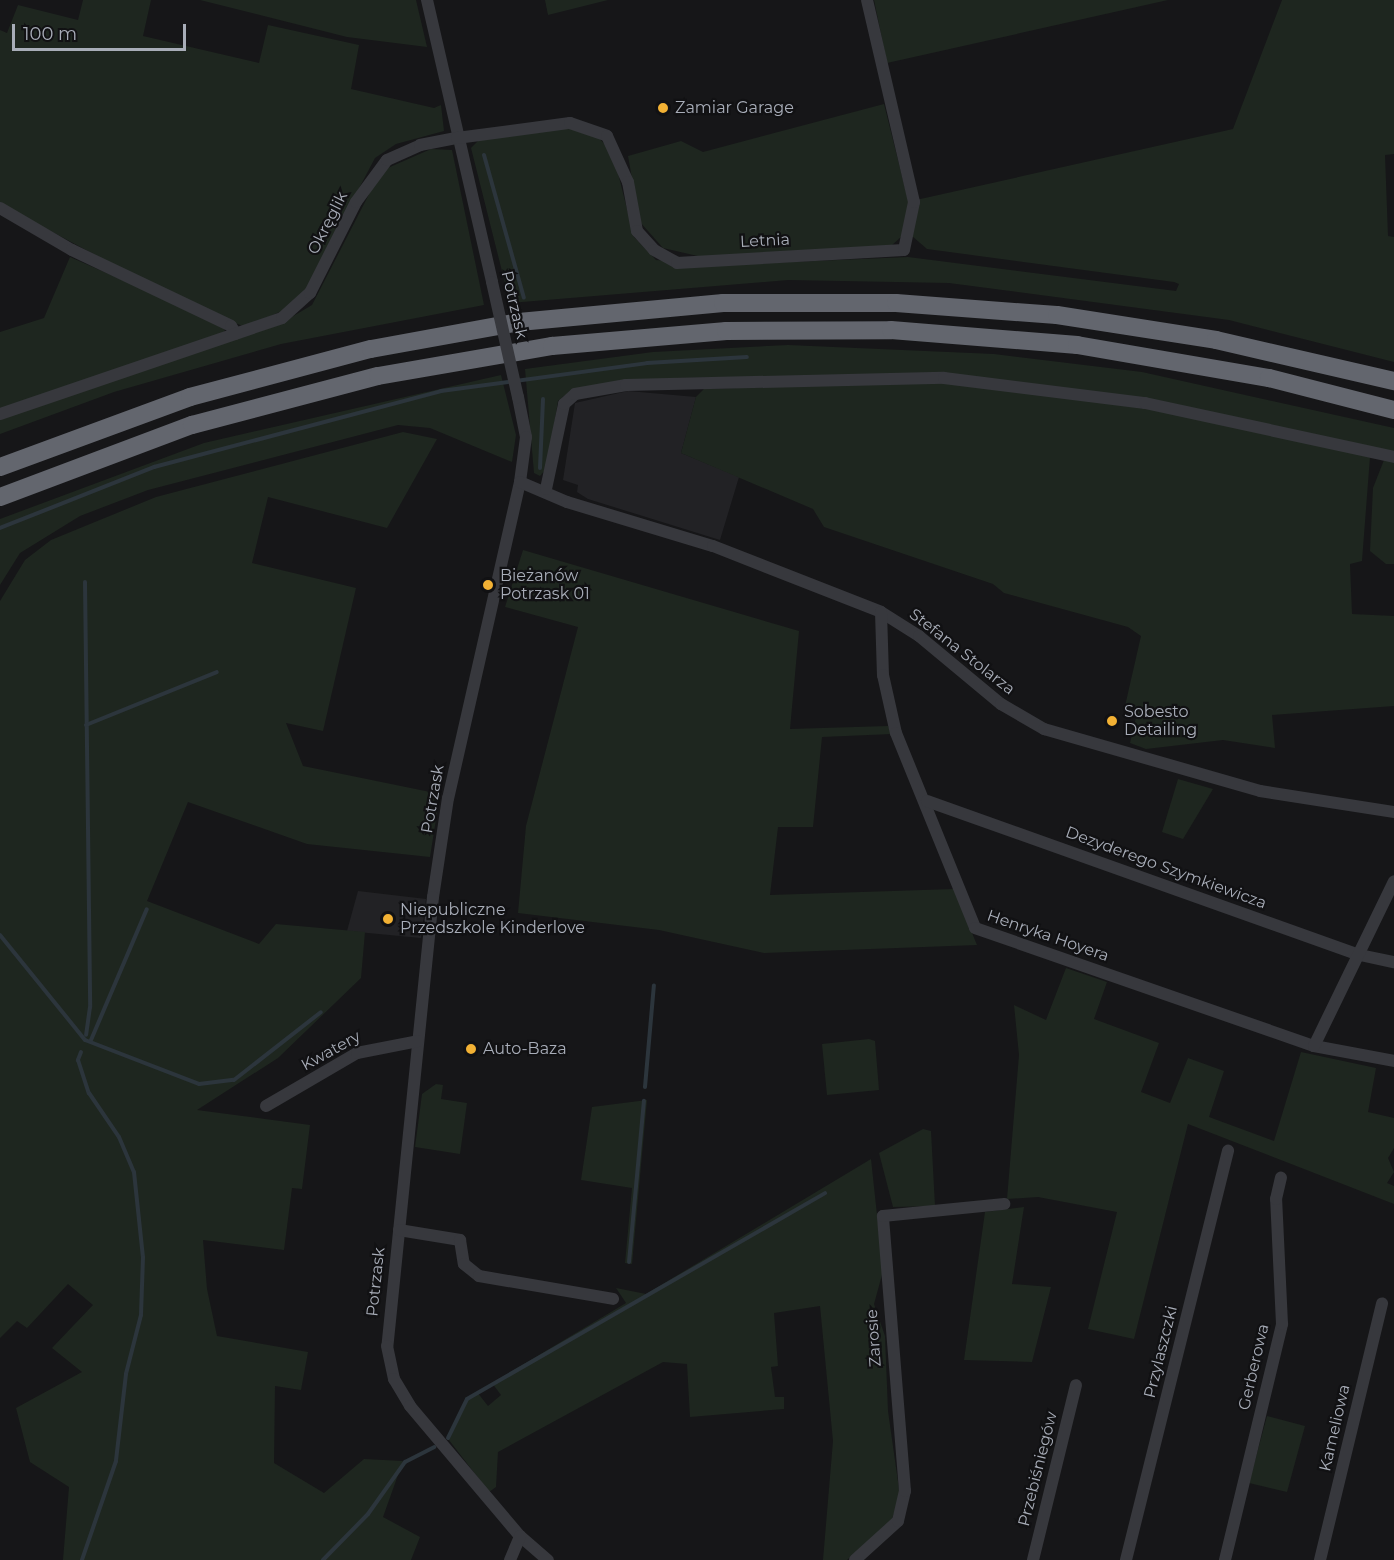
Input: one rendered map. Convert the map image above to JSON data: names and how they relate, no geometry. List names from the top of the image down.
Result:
{
  "streets": {
    "street": [
      "Okręglik",
      "Letnia",
      "Potrzask",
      "Stefana Stolarza",
      "Dezyderego Szymkiewicza",
      "Henryka Hoyera",
      "Kwatery",
      "Zarosie",
      "Przylaszczki",
      "Gerberowa",
      "Kameliowa",
      "Przebiśniegów"
    ]
  },
  "crossings": [
    ["Okręglik", "Letnia"],
    ["Okręglik", "Potrzask"],
    ["Letnia", "Potrzask"],
    ["Potrzask", "Stefana Stolarza"],
    ["Potrzask", "Kwatery"],
    ["Stefana Stolarza", "Henryka Hoyera"],
    ["Dezyderego Szymkiewicza", "Henryka Hoyera"]
  ],
  "places": [
    "Zamiar Garage",
    "Bieżanów Potrzask 01",
    "Sobesto Detailing",
    "Niepubliczne Przedszkole Kinderlove",
    "Auto-Baza"
  ],
  "scale_bar": "100 m"
}
